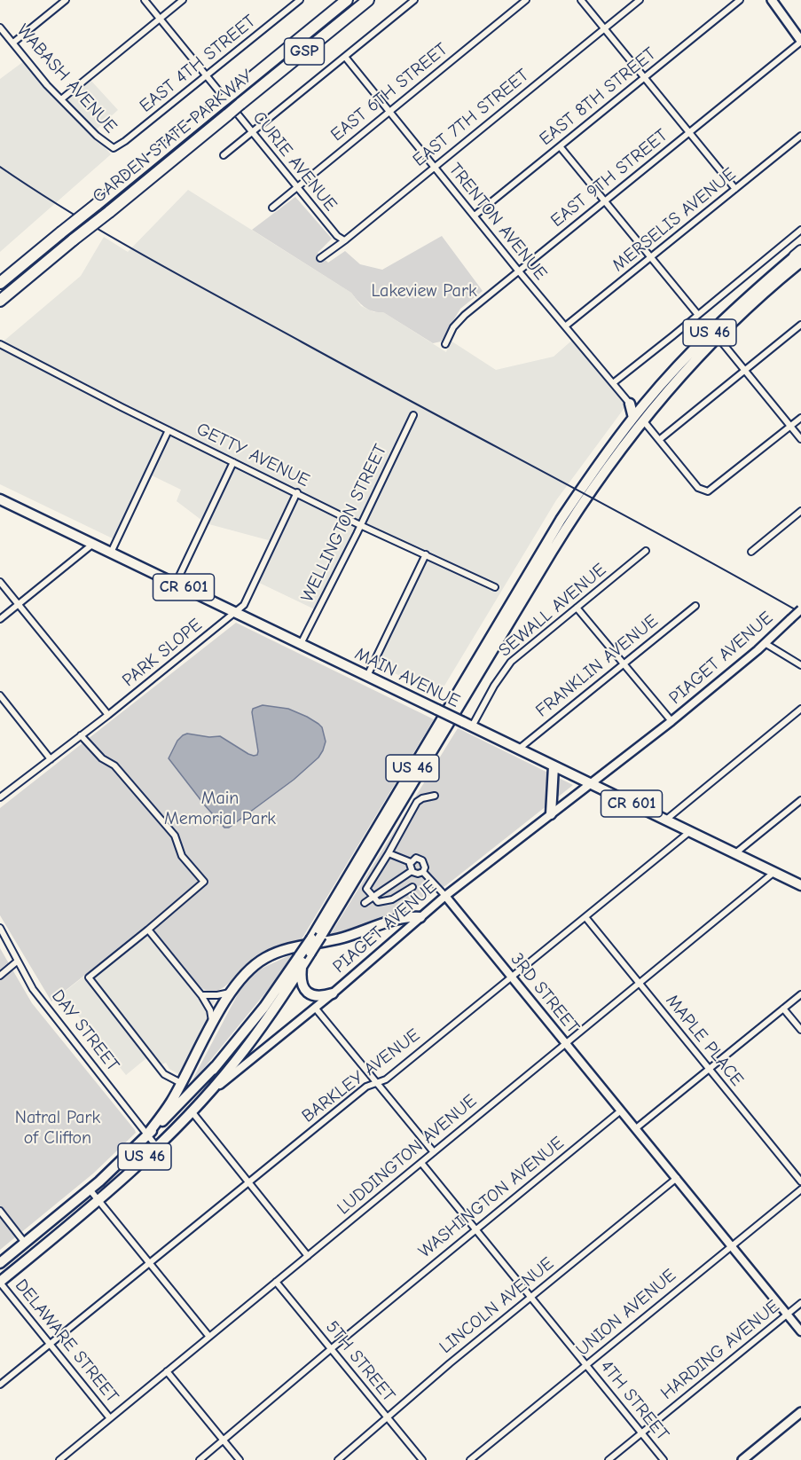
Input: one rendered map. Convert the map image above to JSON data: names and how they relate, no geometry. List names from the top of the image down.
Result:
{
  "streets": {
    "highway": ["GSP", "GARDEN STATE PARKWAY"],
    "main road": [
      "US 46",
      "CR 601",
      "PIAGET AVENUE",
      "MAIN AVENUE"
    ],
    "street": [
      "EAST 4TH STREET",
      "WABASH AVENUE",
      "EAST 6TH STREET",
      "EAST 8TH STREET",
      "EAST 7TH STREET",
      "CURIE AVENUE",
      "EAST 9TH STREET",
      "MERSELIS AVENUE",
      "TRENTON AVENUE",
      "GETTY AVENUE",
      "WELLINGTON STREET",
      "SEWALL AVENUE",
      "PARK SLOPE",
      "FRANKLIN AVENUE",
      "3RD STREET",
      "DAY STREET",
      "MAPLE PLACE",
      "BARKLEY AVENUE",
      "LUDDINGTON AVENUE",
      "WASHINGTON AVENUE",
      "LINCOLN AVENUE",
      "UNION AVENUE",
      "DELAWARE STREET",
      "HARDING AVENUE",
      "5TH STREET",
      "4TH STREET"
    ]
  },
  "crossings": [
    ["EAST 4TH STREET", "WABASH AVENUE"],
    ["EAST 4TH STREET", "CURIE AVENUE"],
    ["EAST 6TH STREET", "CURIE AVENUE"],
    ["EAST 6TH STREET", "TRENTON AVENUE"],
    ["EAST 8TH STREET", "TRENTON AVENUE"],
    ["EAST 7TH STREET", "CURIE AVENUE"],
    ["EAST 7TH STREET", "TRENTON AVENUE"],
    ["EAST 9TH STREET", "TRENTON AVENUE"],
    ["MERSELIS AVENUE", "TRENTON AVENUE"],
    ["US 46", "PIAGET AVENUE"],
    ["US 46", "DAY STREET"],
    ["GETTY AVENUE", "WELLINGTON STREET"],
    ["GETTY AVENUE", "PARK SLOPE"],
    ["WELLINGTON STREET", "MAIN AVENUE"],
    ["SEWALL AVENUE", "MAIN AVENUE"],
    ["PARK SLOPE", "MAIN AVENUE"],
    ["PIAGET AVENUE", "MAIN AVENUE"],
    ["PIAGET AVENUE", "3RD STREET"],
    ["PIAGET AVENUE", "DAY STREET"],
    ["PIAGET AVENUE", "DELAWARE STREET"],
    ["FRANKLIN AVENUE", "MAIN AVENUE"],
    ["MAIN AVENUE", "BARKLEY AVENUE"],
    ["MAIN AVENUE", "LUDDINGTON AVENUE"],
    ["3RD STREET", "BARKLEY AVENUE"],
    ["3RD STREET", "LUDDINGTON AVENUE"],
    ["3RD STREET", "WASHINGTON AVENUE"],
    ["MAPLE PLACE", "BARKLEY AVENUE"],
    ["MAPLE PLACE", "LUDDINGTON AVENUE"],
    ["BARKLEY AVENUE", "DELAWARE STREET"],
    ["LUDDINGTON AVENUE", "DELAWARE STREET"],
    ["LUDDINGTON AVENUE", "5TH STREET"],
    ["LUDDINGTON AVENUE", "4TH STREET"],
    ["WASHINGTON AVENUE", "5TH STREET"],
    ["WASHINGTON AVENUE", "4TH STREET"],
    ["LINCOLN AVENUE", "5TH STREET"],
    ["LINCOLN AVENUE", "4TH STREET"],
    ["UNION AVENUE", "4TH STREET"],
    ["HARDING AVENUE", "4TH STREET"]
  ],
  "parks": ["Lakeview Park", "Main Memorial Park", "Natral Park of Clifton"]
}
